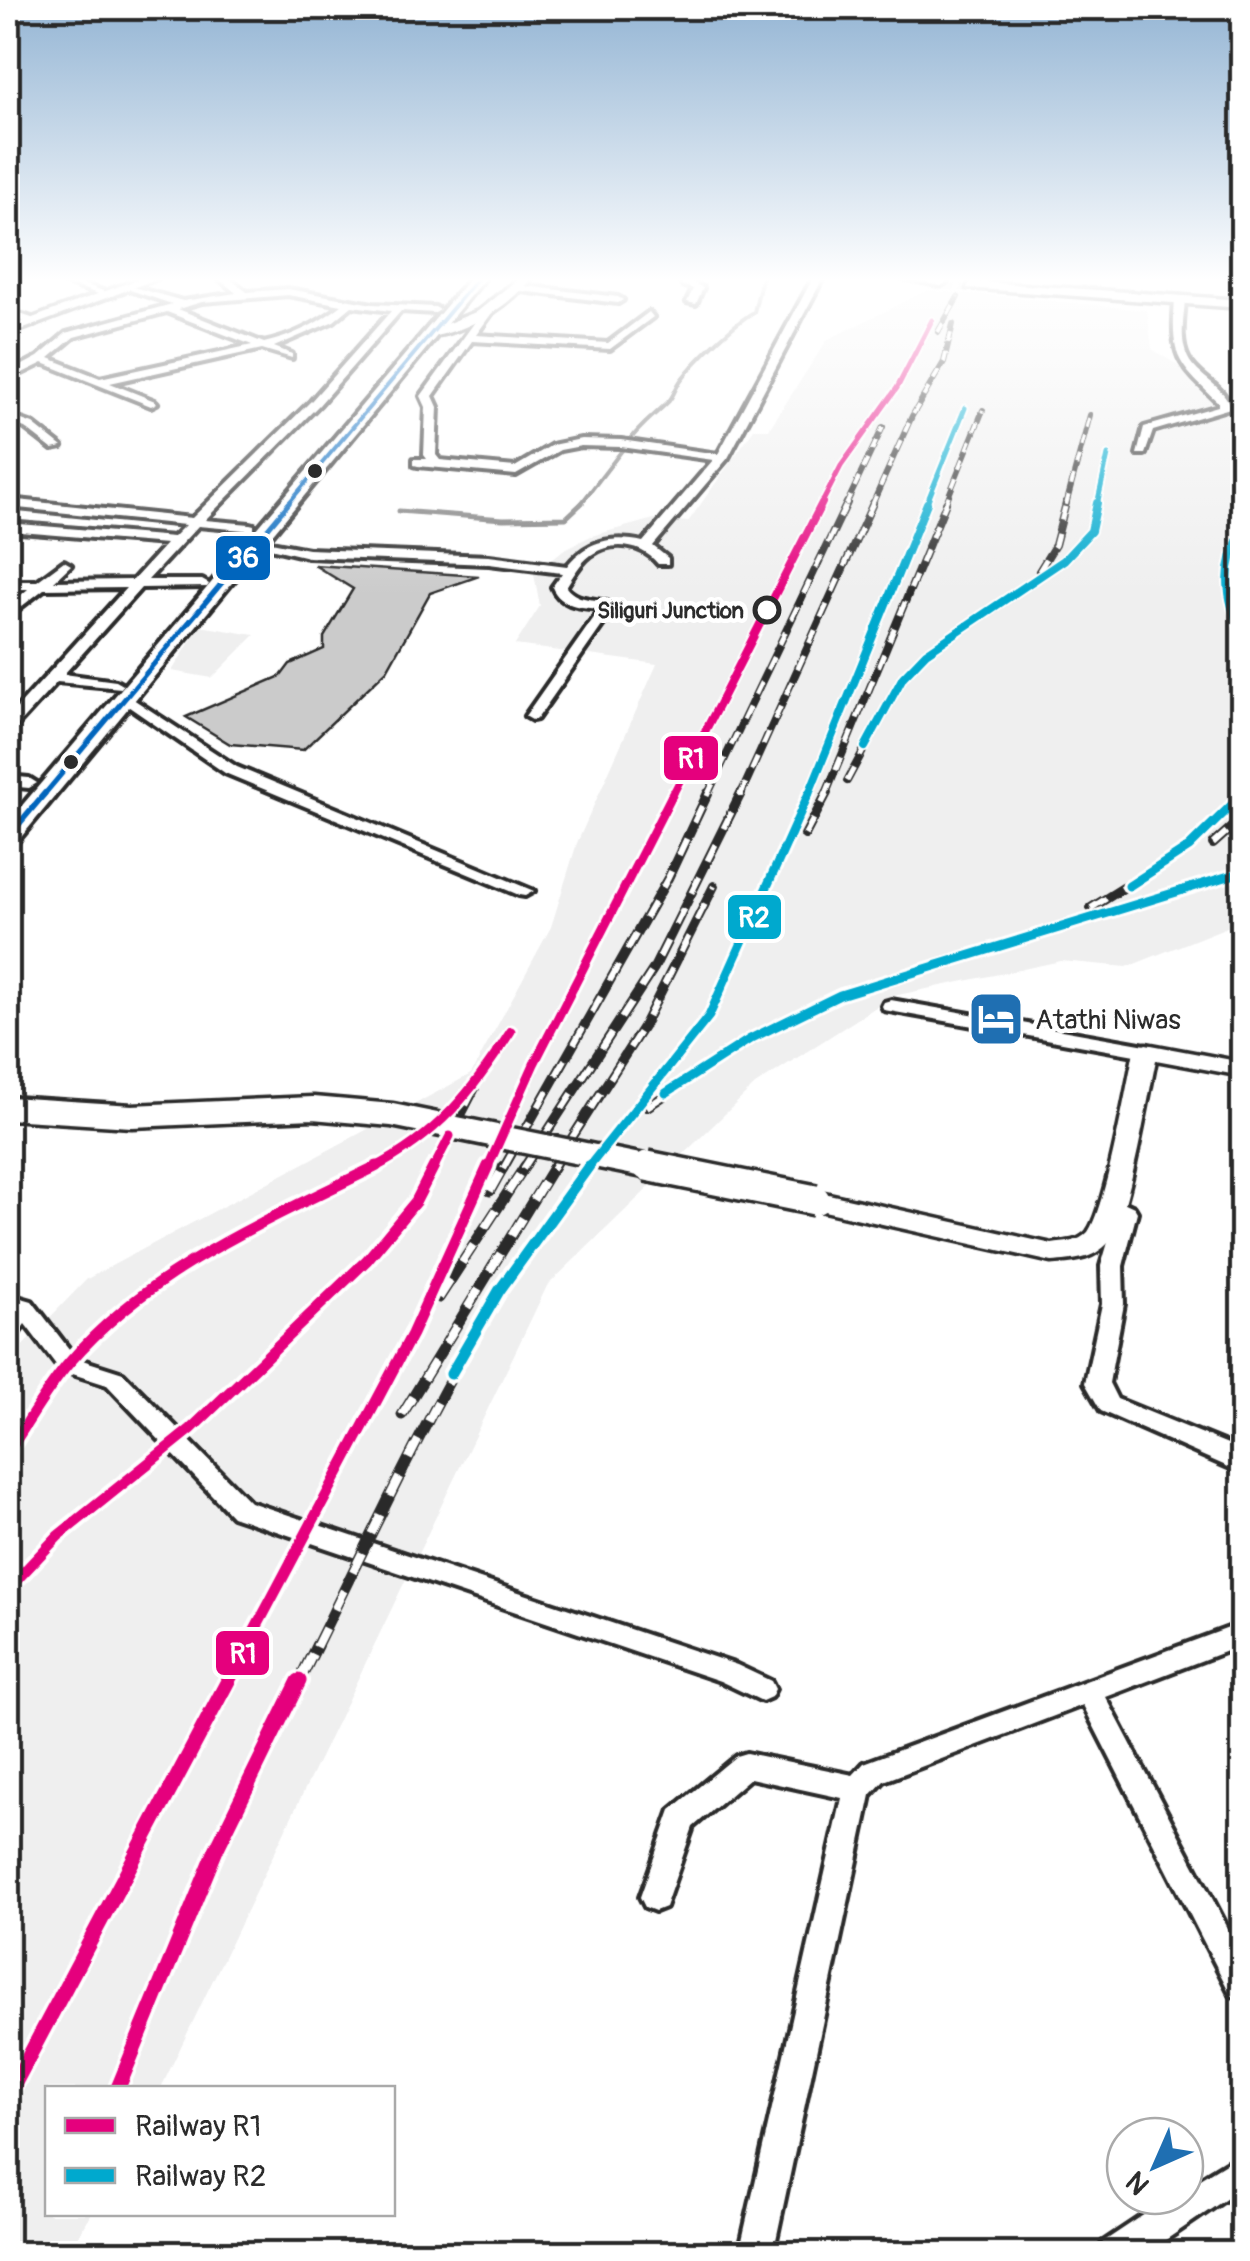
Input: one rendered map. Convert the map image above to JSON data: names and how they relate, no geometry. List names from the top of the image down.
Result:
{
  "places": {
    "other": ["Siliguri Junction"],
    "hotel": ["Atathi Niwas"]
  },
  "lines": ["rail line R1", "transit line 36", "rail line R2"],
  "legend": ["Railway R1", "Railway R2"],
  "north": "bottom left"
}
